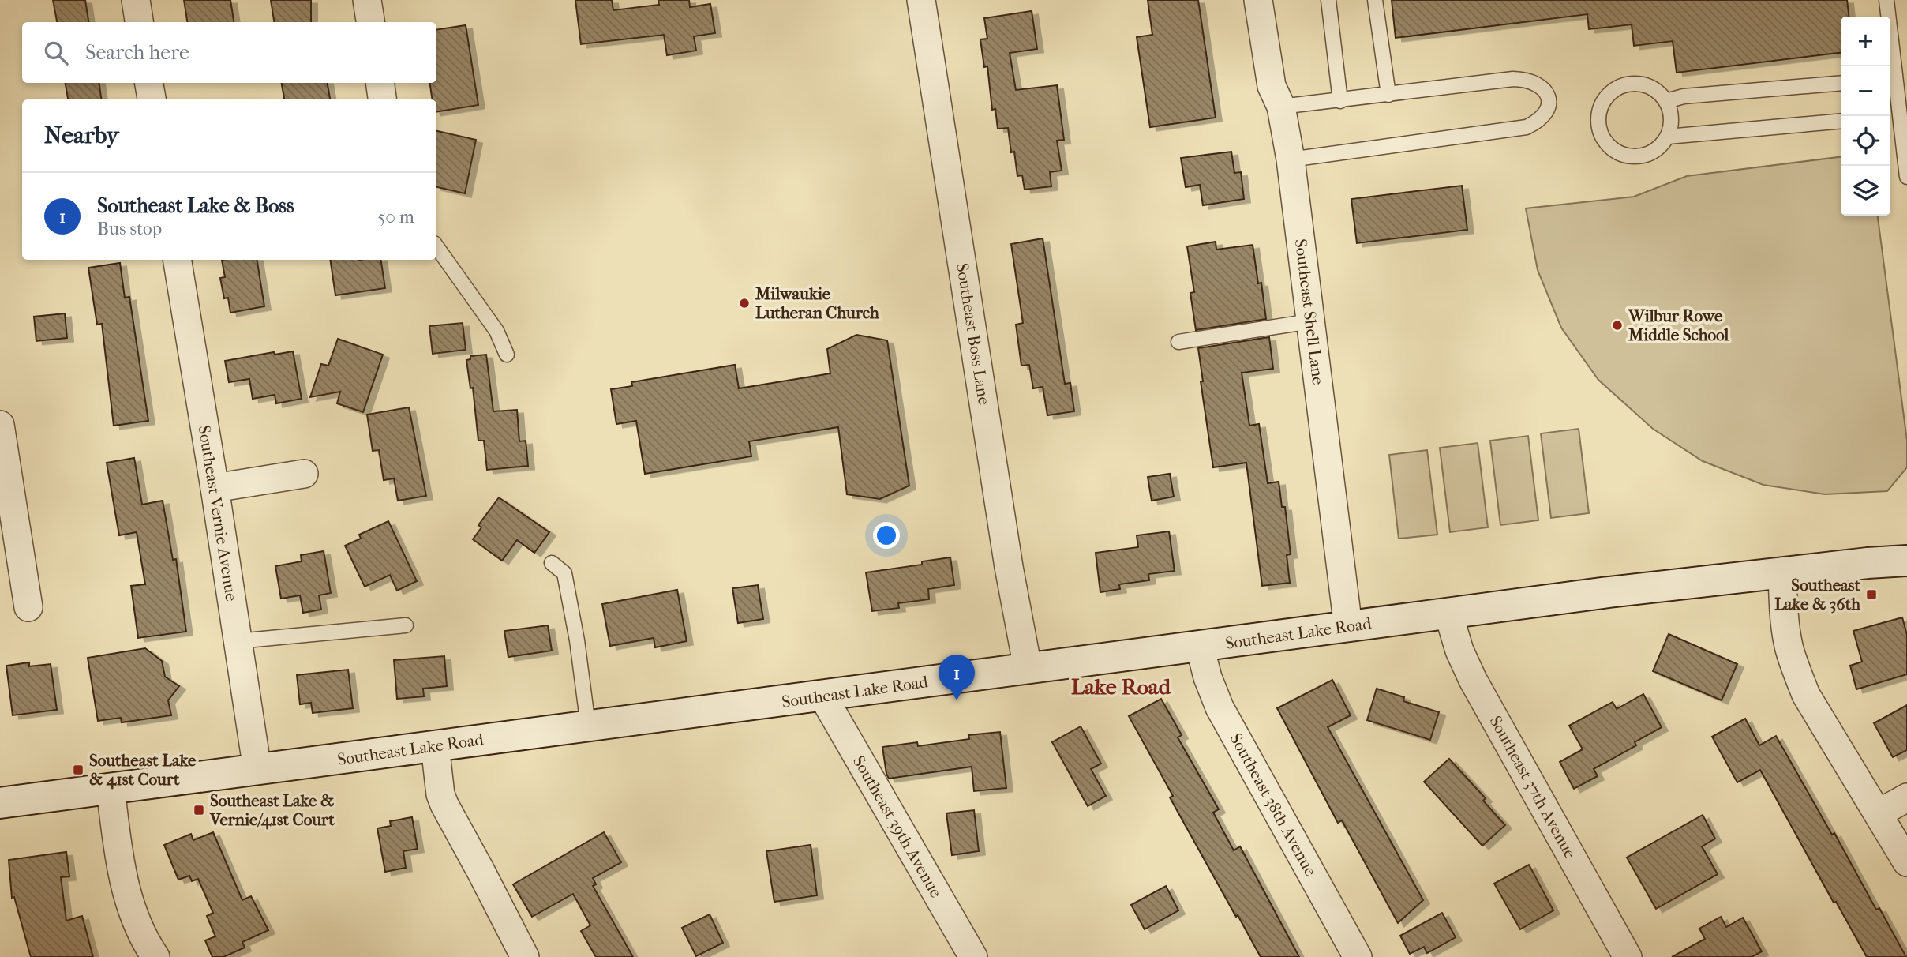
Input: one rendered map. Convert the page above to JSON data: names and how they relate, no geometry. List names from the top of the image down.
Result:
{
  "streets": {
    "main road": ["Southeast Lake Road"],
    "street": [
      "Southeast Shell Lane",
      "Southeast Boss Lane",
      "Southeast Vernie Avenue",
      "Southeast 37th Avenue",
      "Southeast 38th Avenue",
      "Southeast 39th Avenue"
    ]
  },
  "crossings": [
    ["Southeast Shell Lane", "Southeast Lake Road"],
    ["Southeast Boss Lane", "Southeast Lake Road"],
    ["Southeast Vernie Avenue", "Southeast Lake Road"],
    ["Southeast Lake Road", "Southeast 37th Avenue"],
    ["Southeast Lake Road", "Southeast 38th Avenue"],
    ["Southeast Lake Road", "Southeast 39th Avenue"]
  ],
  "districts": ["Lake Road"],
  "places": {
    "other": ["Milwaukie Lutheran Church", "Wilbur Rowe Middle School"],
    "transit": ["Southeast Lake & 36th", "Southeast Lake & 41st Court", "Southeast Lake & Vernie/41st Court"]
  },
  "page": {
    "map_buttons": ["+", "−"],
    "search": "Search here",
    "heading": "Nearby",
    "list": [
      {
        "mark": "1",
        "name": "Southeast Lake & Boss",
        "note": "Bus stop",
        "value": "50 m"
      }
    ],
    "pins": "1"
  }
}
